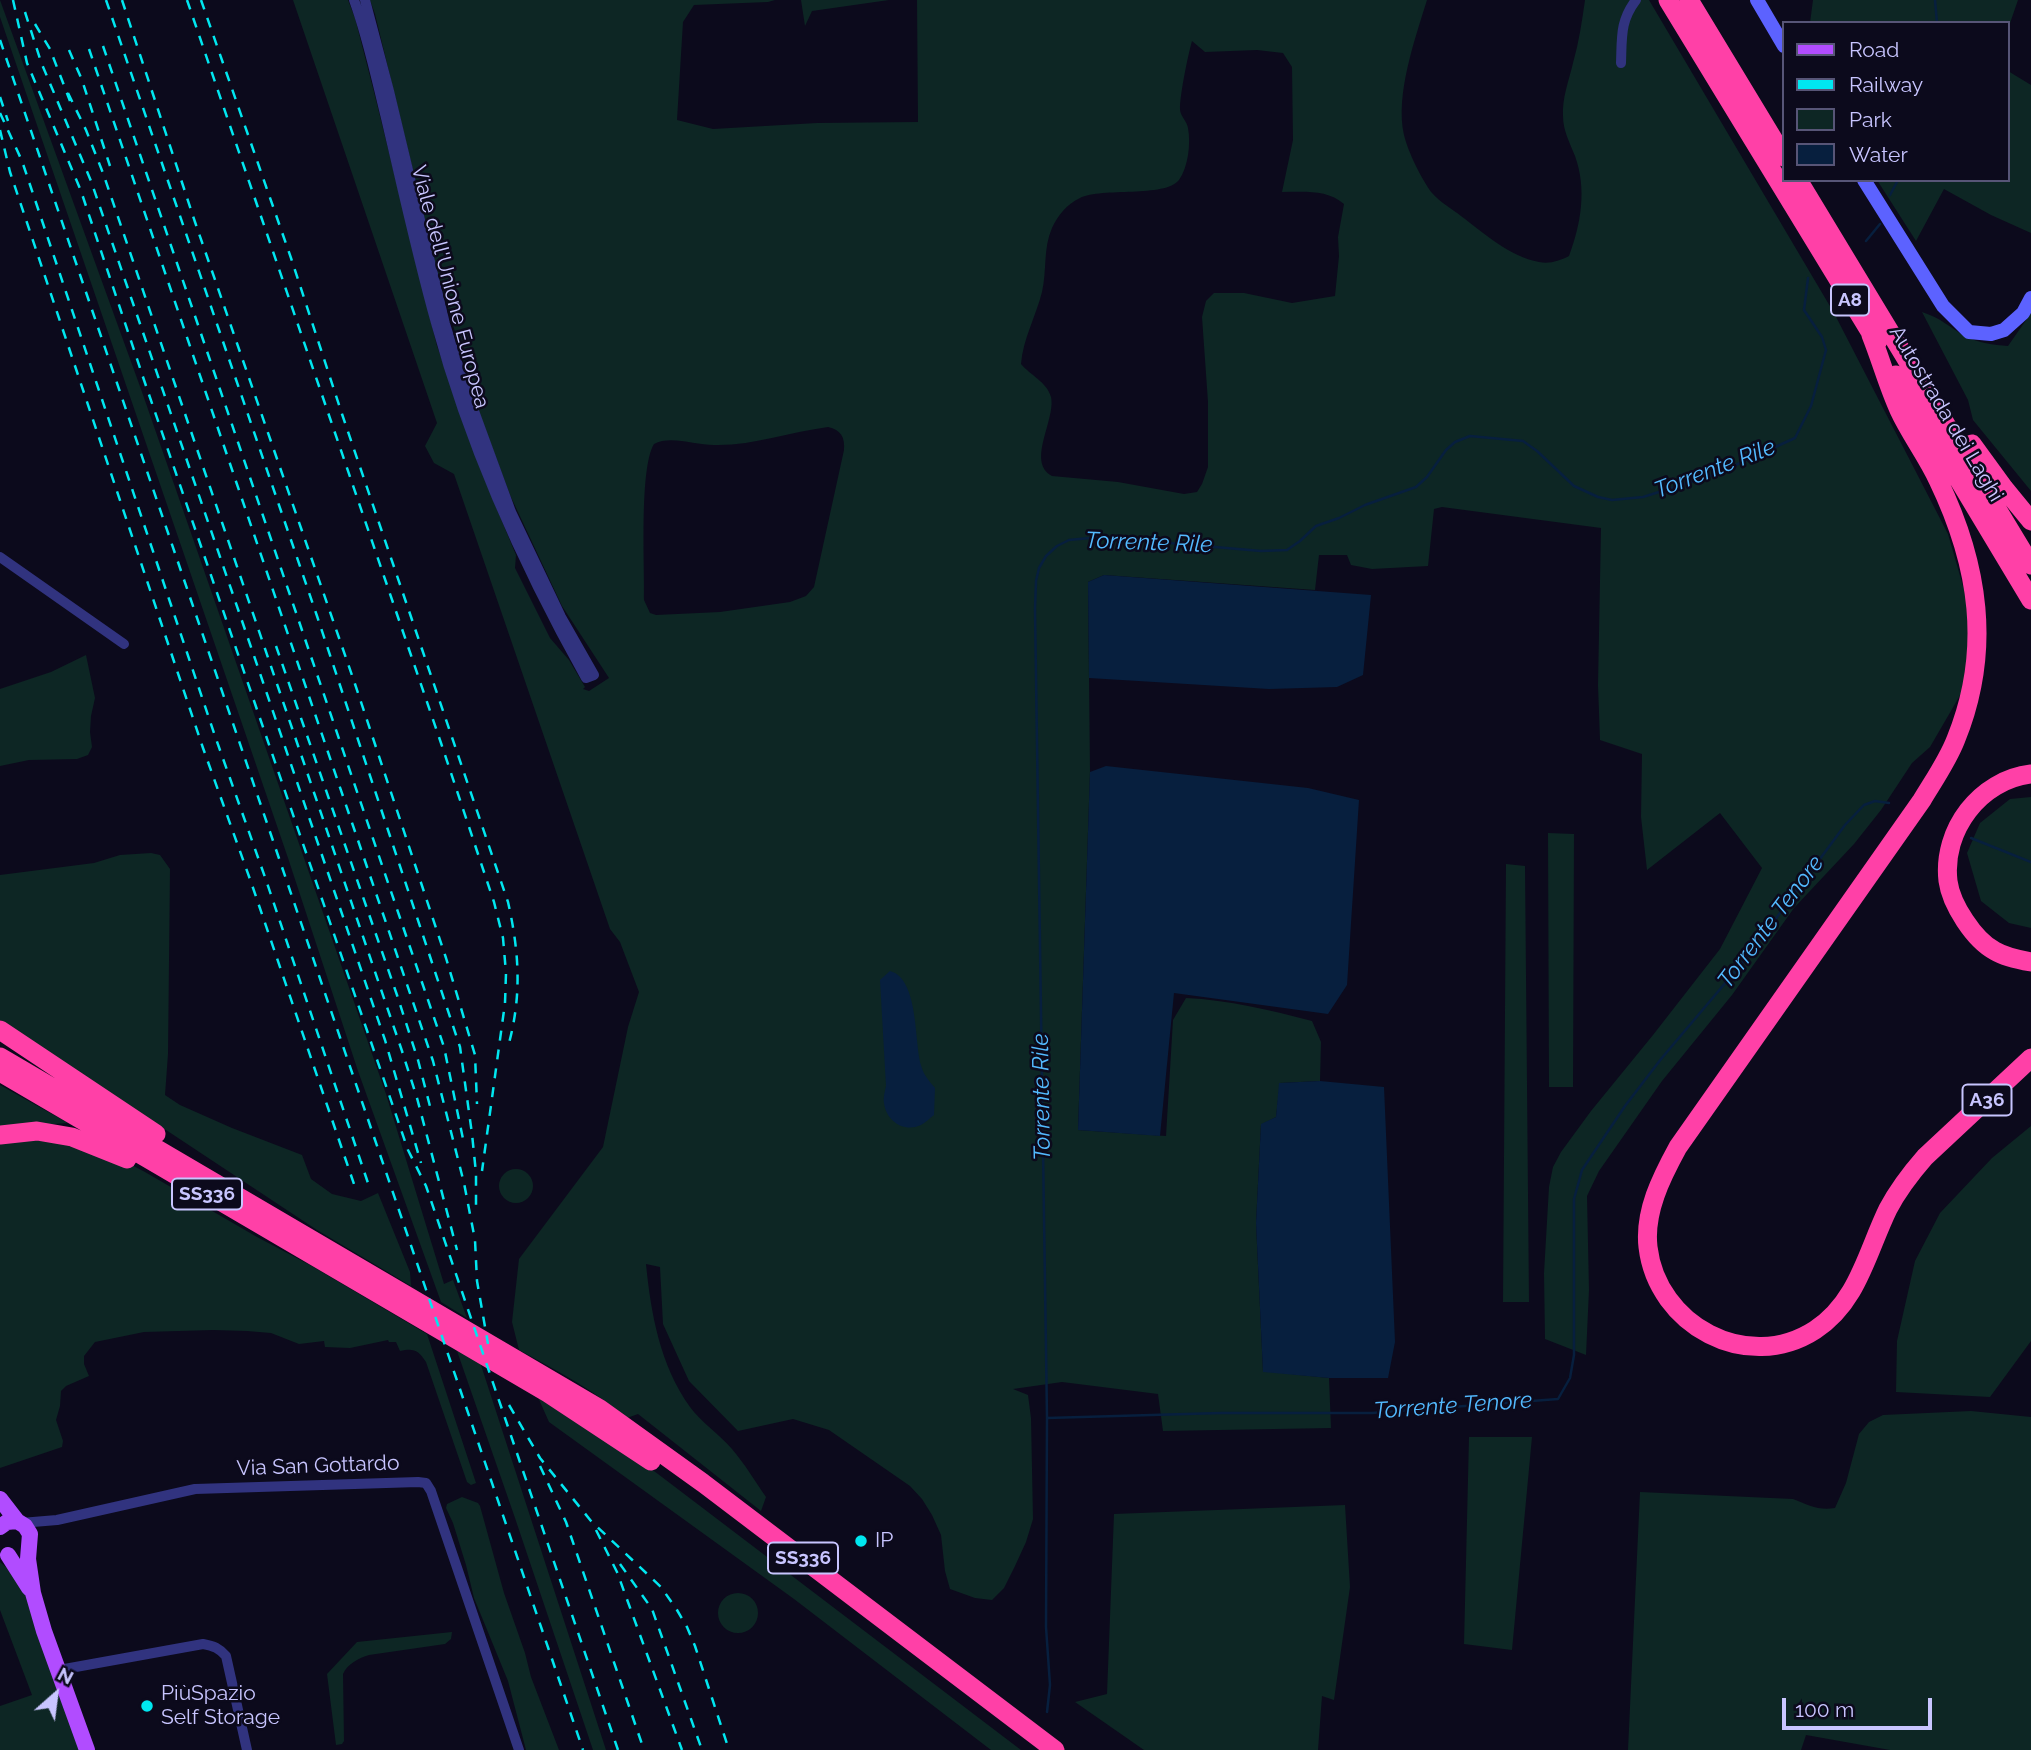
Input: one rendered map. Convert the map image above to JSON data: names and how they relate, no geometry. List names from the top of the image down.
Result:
{
  "streets": {
    "highway": [
      "A8",
      "Autostrada dei Laghi",
      "A36",
      "SS336"
    ],
    "street": ["Viale dell'Unione Europea", "Via San Gottardo"]
  },
  "crossings": [
    ["Autostrada dei Laghi", "A36"]
  ],
  "water": ["Torrente Rile", "Torrente Tenore"],
  "places": ["IP", "PiùSpazio Self Storage"],
  "legend": [
    "Road",
    "Railway",
    "Park",
    "Water"
  ],
  "scale_bar": "100 m",
  "north": "top right"
}
